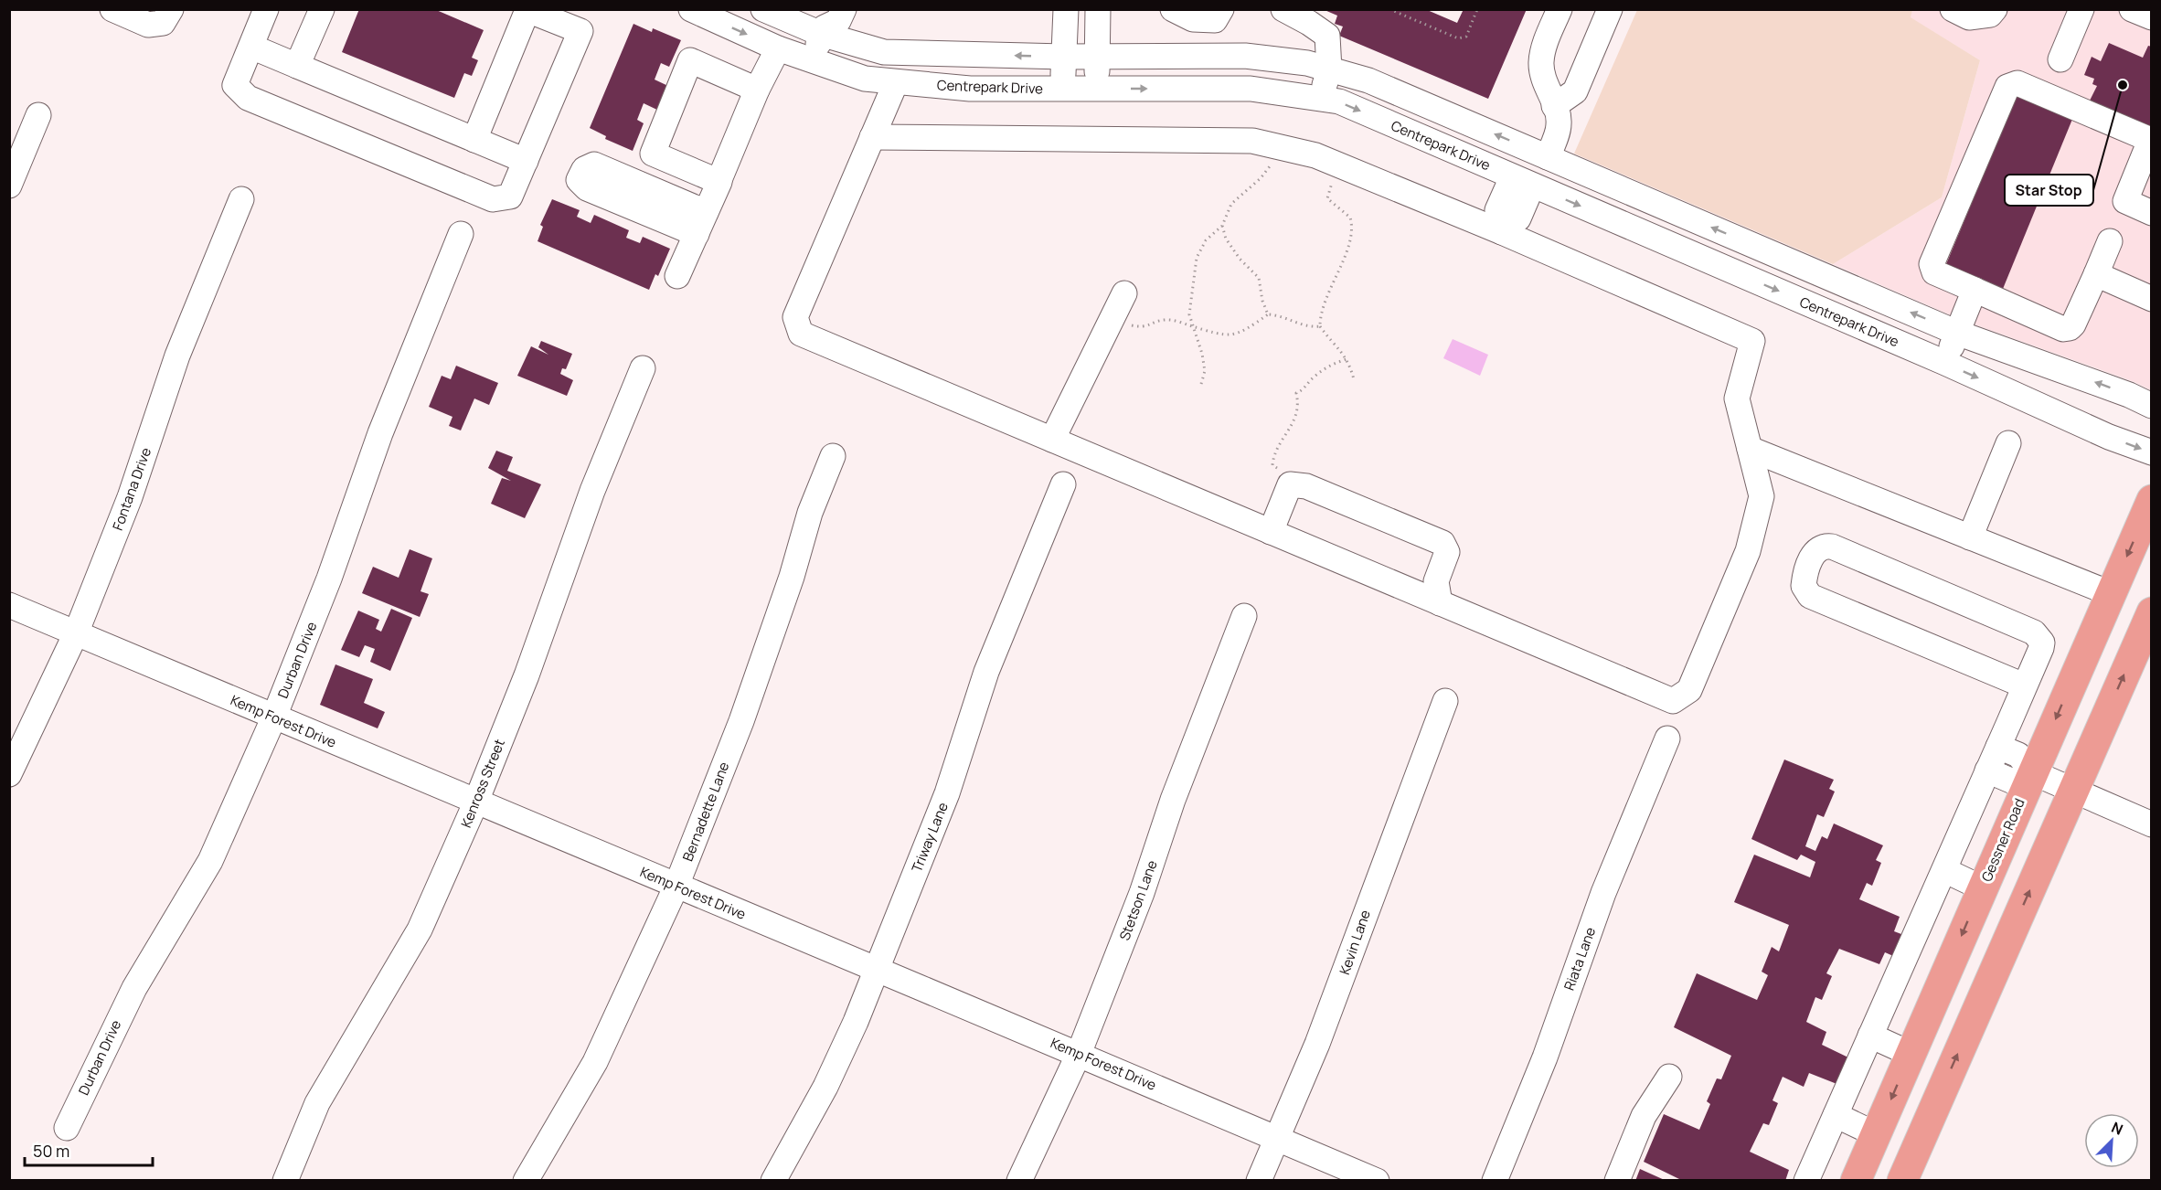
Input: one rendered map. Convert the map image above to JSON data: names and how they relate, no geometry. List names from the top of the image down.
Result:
{
  "streets": {
    "main road": ["Gessner Road"],
    "street": [
      "Centrepark Drive",
      "Fontana Drive",
      "Durban Drive",
      "Kemp Forest Drive",
      "Kenross Street",
      "Bernadette Lane",
      "Triway Lane",
      "Stetson Lane",
      "Kevin Lane",
      "Riata Lane"
    ]
  },
  "crossings": [
    ["Fontana Drive", "Kemp Forest Drive"],
    ["Durban Drive", "Kemp Forest Drive"],
    ["Kemp Forest Drive", "Kenross Street"],
    ["Kemp Forest Drive", "Bernadette Lane"],
    ["Kemp Forest Drive", "Triway Lane"],
    ["Kemp Forest Drive", "Stetson Lane"],
    ["Kemp Forest Drive", "Kevin Lane"]
  ],
  "places": ["Star Stop"],
  "scale_bar": "50 m",
  "north": "top right"
}
